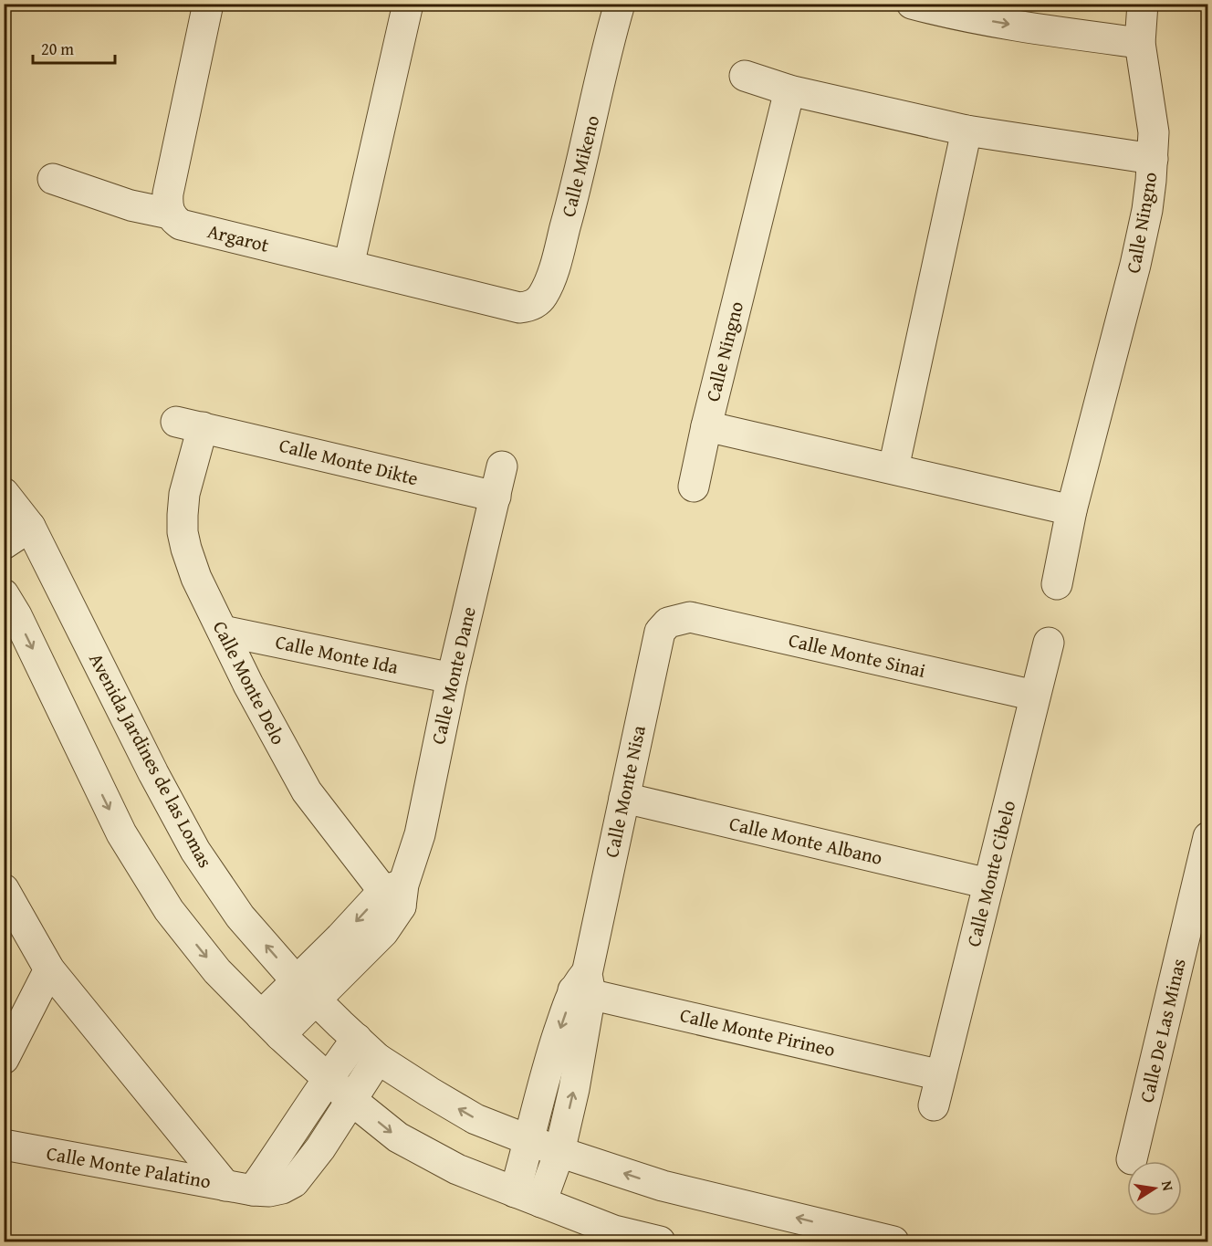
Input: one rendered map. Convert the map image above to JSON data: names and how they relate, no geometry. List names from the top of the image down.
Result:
{
  "streets": {
    "street": [
      "Calle Mikeno",
      "Calle Ningno",
      "Argarot",
      "Calle Monte Dikte",
      "Calle Monte Ida",
      "Calle Monte Sinai",
      "Calle Monte Dane",
      "Calle Monte Delo",
      "Avenida Jardines de las Lomas",
      "Calle Monte Nisa",
      "Calle Monte Albano",
      "Calle Monte Cibelo",
      "Calle De Las Minas",
      "Calle Monte Pirineo",
      "Calle Monte Palatino"
    ]
  },
  "crossings": [
    ["Calle Mikeno", "Argarot"],
    ["Calle Monte Dikte", "Calle Monte Dane"],
    ["Calle Monte Dikte", "Calle Monte Delo"],
    ["Calle Monte Ida", "Calle Monte Dane"],
    ["Calle Monte Ida", "Calle Monte Delo"],
    ["Calle Monte Sinai", "Calle Monte Nisa"],
    ["Calle Monte Sinai", "Calle Monte Cibelo"],
    ["Calle Monte Dane", "Calle Monte Delo"],
    ["Calle Monte Dane", "Avenida Jardines de las Lomas"],
    ["Avenida Jardines de las Lomas", "Calle Monte Nisa"],
    ["Avenida Jardines de las Lomas", "Calle Monte Palatino"],
    ["Calle Monte Nisa", "Calle Monte Albano"],
    ["Calle Monte Nisa", "Calle Monte Pirineo"],
    ["Calle Monte Albano", "Calle Monte Cibelo"],
    ["Calle Monte Cibelo", "Calle Monte Pirineo"]
  ],
  "scale_bar": "20 m",
  "north": "right"
}
